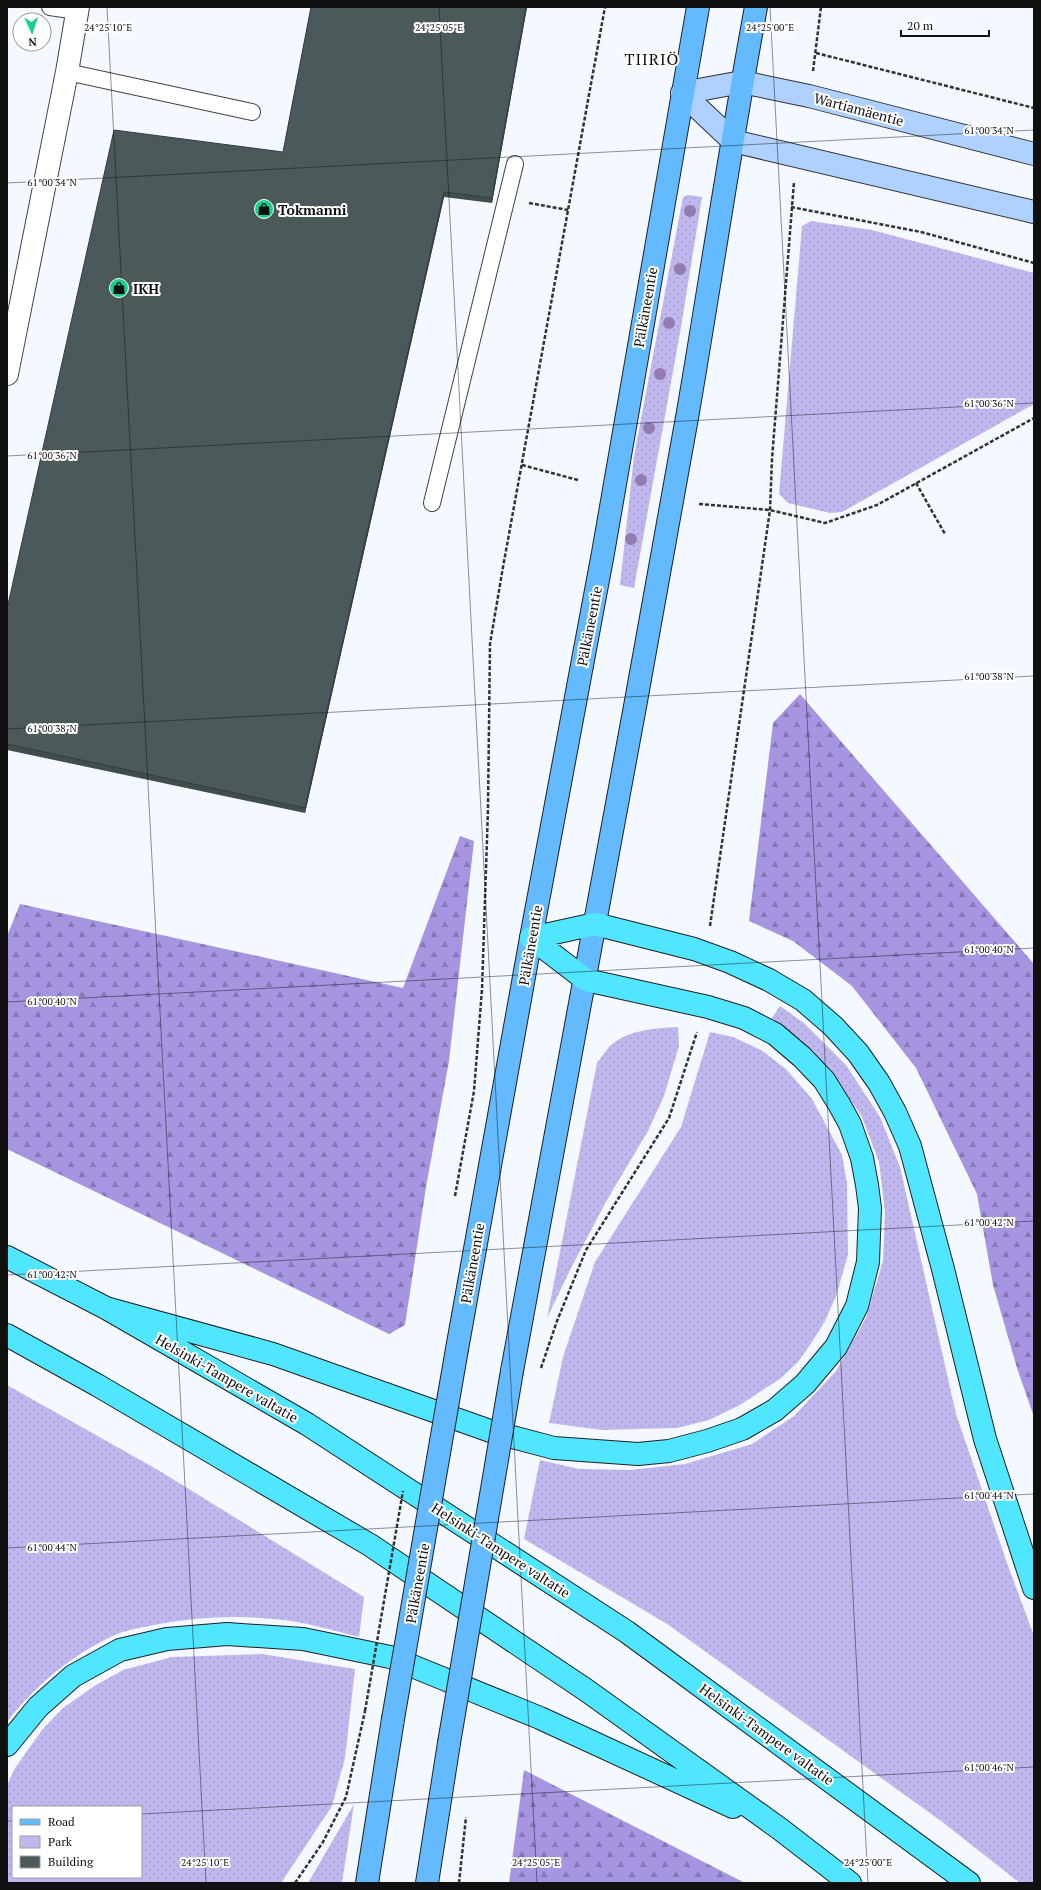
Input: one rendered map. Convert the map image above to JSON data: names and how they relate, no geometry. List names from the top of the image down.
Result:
{
  "streets": {
    "highway": ["Helsinki-Tampere valtatie"],
    "main road": ["Wartiamäentie", "Pälkäneentie"]
  },
  "crossings": [
    ["Wartiamäentie", "Pälkäneentie"]
  ],
  "districts": ["TIIRIÖ"],
  "places": {
    "shop": ["Tokmanni", "IKH"]
  },
  "legend": ["Road", "Park", "Building"],
  "scale_bar": "20 m",
  "north": "bottom",
  "coordinates": [
    "24°25'10\"E",
    "24°25'05\"E",
    "24°25'00\"E",
    "61°00'34\"N",
    "61°00'36\"N",
    "61°00'38\"N",
    "61°00'40\"N",
    "61°00'42\"N",
    "61°00'44\"N",
    "61°00'46\"N"
  ]
}
